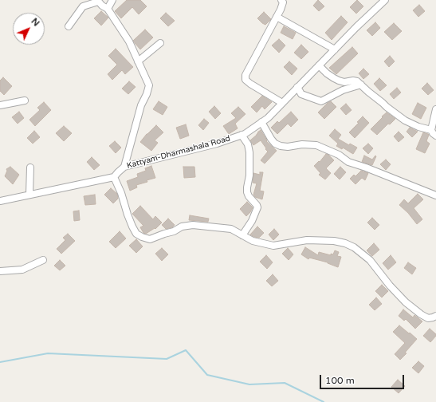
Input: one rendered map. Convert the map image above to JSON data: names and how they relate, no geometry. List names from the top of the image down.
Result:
{
  "streets": {
    "street": ["Kattyam-Dharmashala Road"]
  },
  "scale_bar": "100 m",
  "north": "top right"
}
